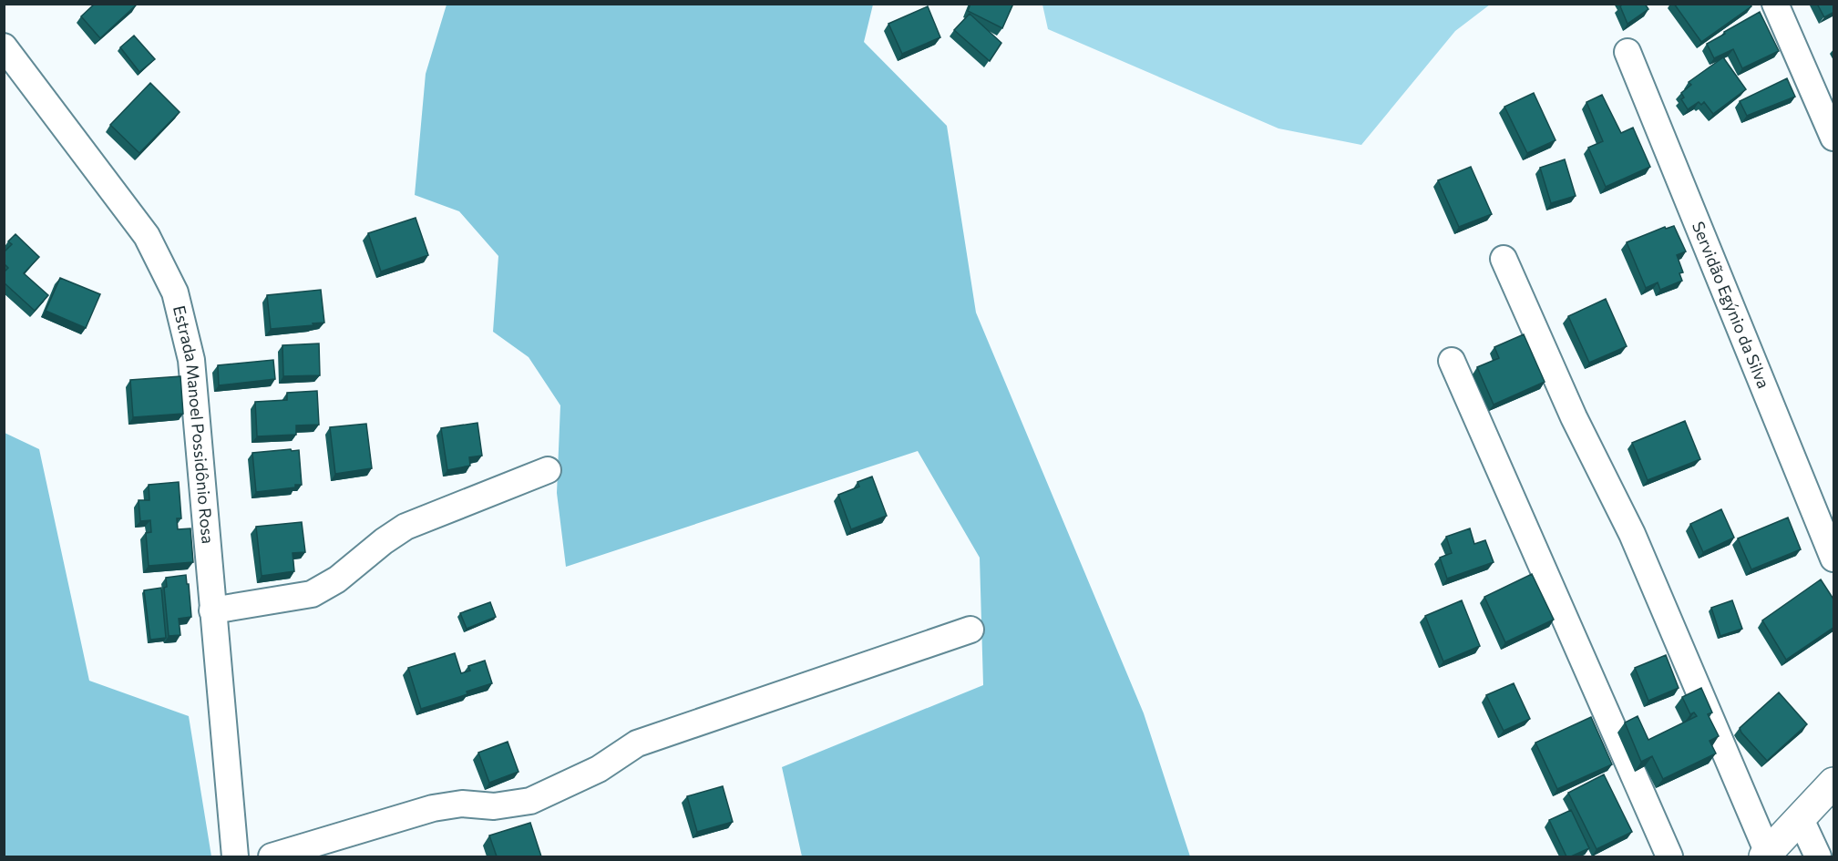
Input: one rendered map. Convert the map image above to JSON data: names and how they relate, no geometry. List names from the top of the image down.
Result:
{
  "streets": {
    "street": ["Servidão Egýnio da Silva", "Estrada Manoel Possidônio Rosa"]
  }
}
